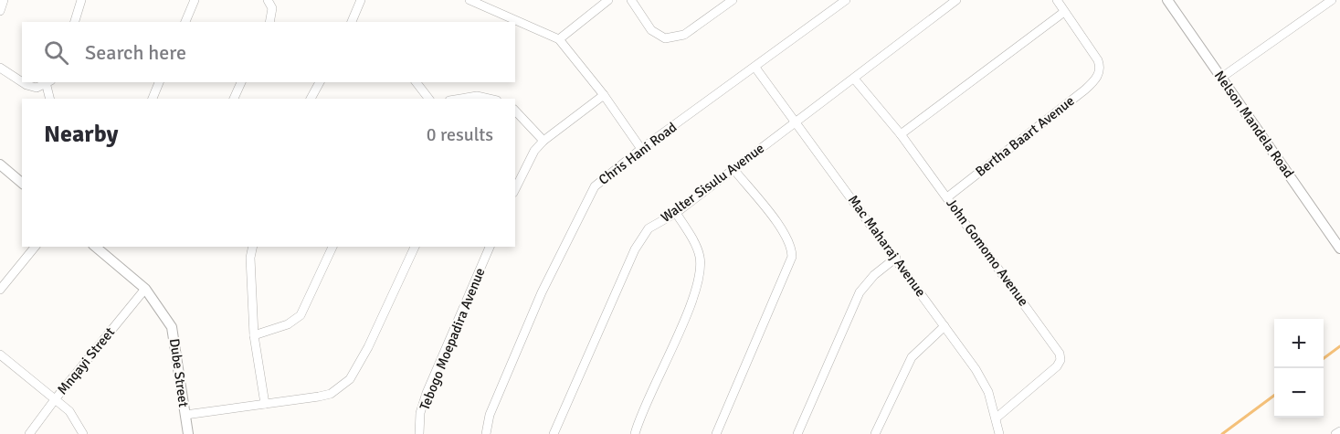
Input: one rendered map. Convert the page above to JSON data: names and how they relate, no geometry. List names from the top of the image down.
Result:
{
  "streets": {
    "street": [
      "Nelson Mandela Road",
      "Bertha Baart Avenue",
      "Chris Hani Road",
      "Walter Sisulu Avenue",
      "Mac Maharaj Avenue",
      "John Gomomo Avenue",
      "Tebogo Moepadira Avenue",
      "Mnqayi Street",
      "Dube Street"
    ]
  },
  "crossings": [
    ["Bertha Baart Avenue", "John Gomomo Avenue"],
    ["Chris Hani Road", "Mac Maharaj Avenue"],
    ["Walter Sisulu Avenue", "Mac Maharaj Avenue"],
    ["Walter Sisulu Avenue", "John Gomomo Avenue"],
    ["Mac Maharaj Avenue", "John Gomomo Avenue"],
    ["Mnqayi Street", "Dube Street"]
  ],
  "page": {
    "search": "Search here",
    "heading": ["Nearby", "0 results"],
    "map_buttons": ["+", "−"]
  }
}
